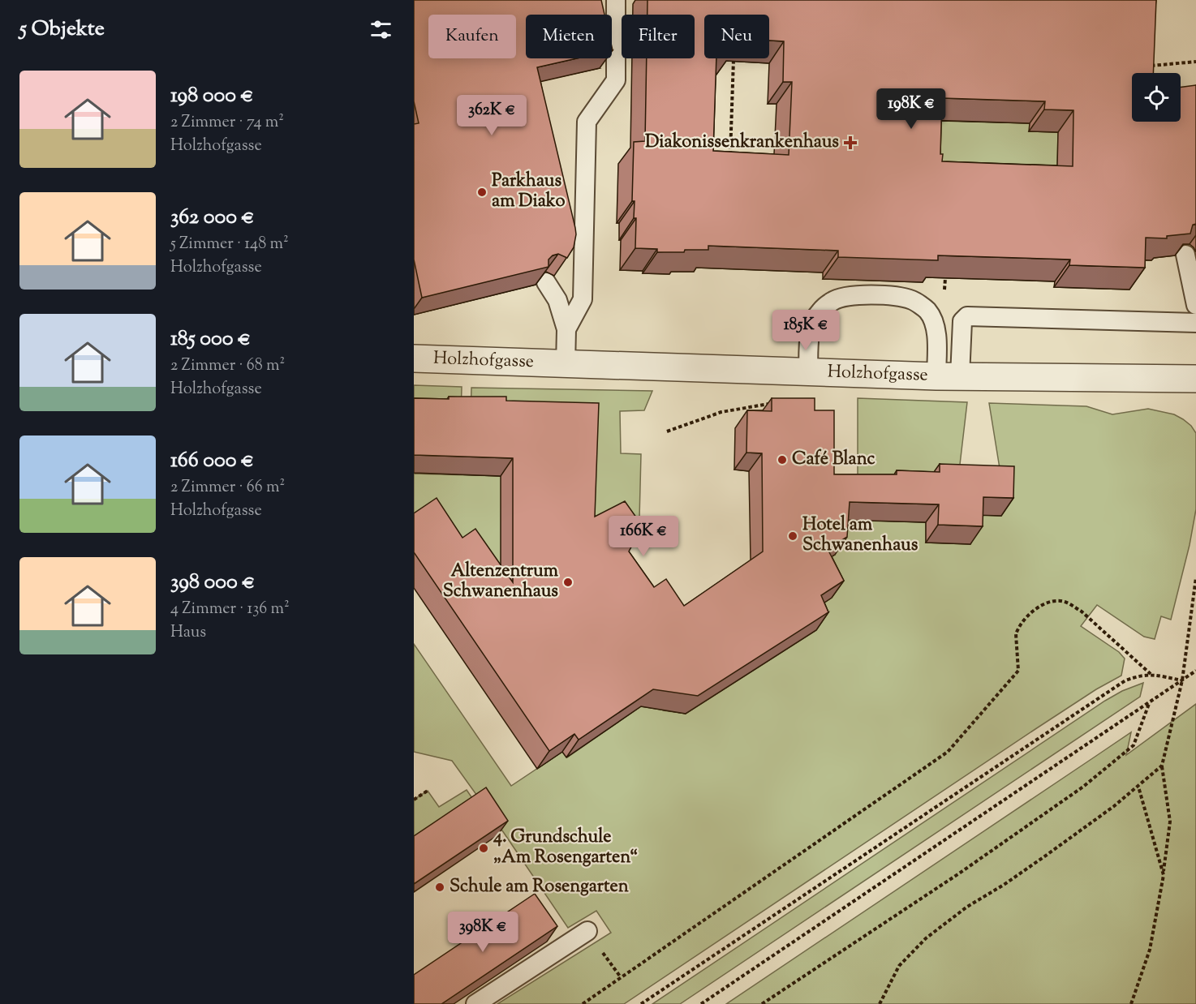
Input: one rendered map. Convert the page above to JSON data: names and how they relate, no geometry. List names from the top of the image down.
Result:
{
  "streets": {
    "street": ["Holzhofgasse"]
  },
  "places": {
    "health": ["Diakonissenkrankenhaus"],
    "other": [
      "Parkhaus am Diako",
      "Café Blanc",
      "Hotel am Schwanenhaus",
      "Altenzentrum Schwanenhaus",
      "4. Grundschule „Am Rosengarten“",
      "Schule am Rosengarten"
    ]
  },
  "page": {
    "heading": "5 Objekte",
    "chip": [
      "Kaufen",
      "Mieten",
      "Filter",
      "Neu"
    ],
    "list": [
      {
        "name": "198 000 €",
        "note": "2 Zimmer · 74 m² · Holzhofgasse"
      },
      {
        "name": "362 000 €",
        "note": "5 Zimmer · 148 m² · Holzhofgasse"
      },
      {
        "name": "185 000 €",
        "note": "2 Zimmer · 68 m² · Holzhofgasse"
      },
      {
        "name": "166 000 €",
        "note": "2 Zimmer · 66 m² · Holzhofgasse"
      },
      {
        "name": "398 000 €",
        "note": "4 Zimmer · 136 m² · Haus"
      }
    ],
    "price": [
      "198K €",
      "362K €",
      "185K €",
      "166K €",
      "398K €"
    ]
  }
}
